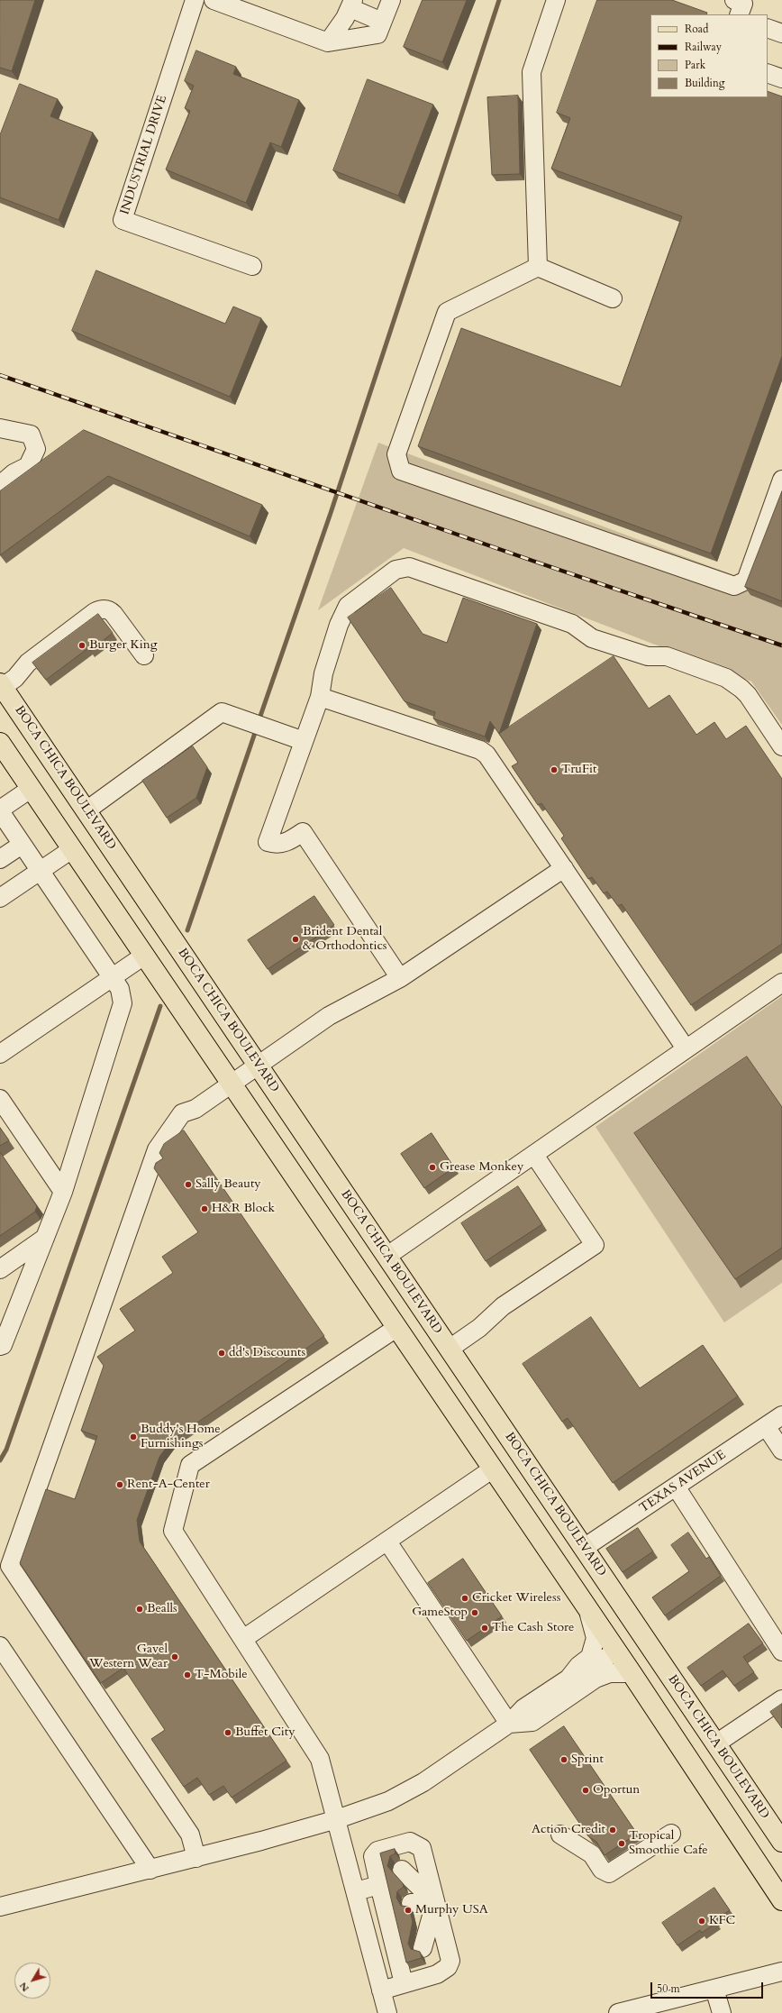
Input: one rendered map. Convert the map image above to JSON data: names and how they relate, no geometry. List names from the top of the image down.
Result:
{
  "streets": {
    "main road": ["BOCA CHICA BOULEVARD"],
    "street": ["INDUSTRIAL DRIVE", "TEXAS AVENUE"]
  },
  "crossings": [
    ["BOCA CHICA BOULEVARD", "TEXAS AVENUE"]
  ],
  "places": [
    "Burger King",
    "TruFit",
    "Brident Dental & Orthodontics",
    "Grease Monkey",
    "Sally Beauty",
    "H&R Block",
    "dd's Discounts",
    "Buddy's Home Furnishings",
    "Rent-A-Center",
    "Cricket Wireless",
    "Bealls",
    "GameStop",
    "The Cash Store",
    "Gavel Western Wear",
    "T-Mobile",
    "Buffet City",
    "Sprint",
    "Oportun",
    "Action Credit",
    "Tropical Smoothie Cafe",
    "Murphy USA",
    "KFC"
  ],
  "legend": [
    "Road",
    "Railway",
    "Park",
    "Building"
  ],
  "scale_bar": "50 m",
  "north": "bottom left"
}
